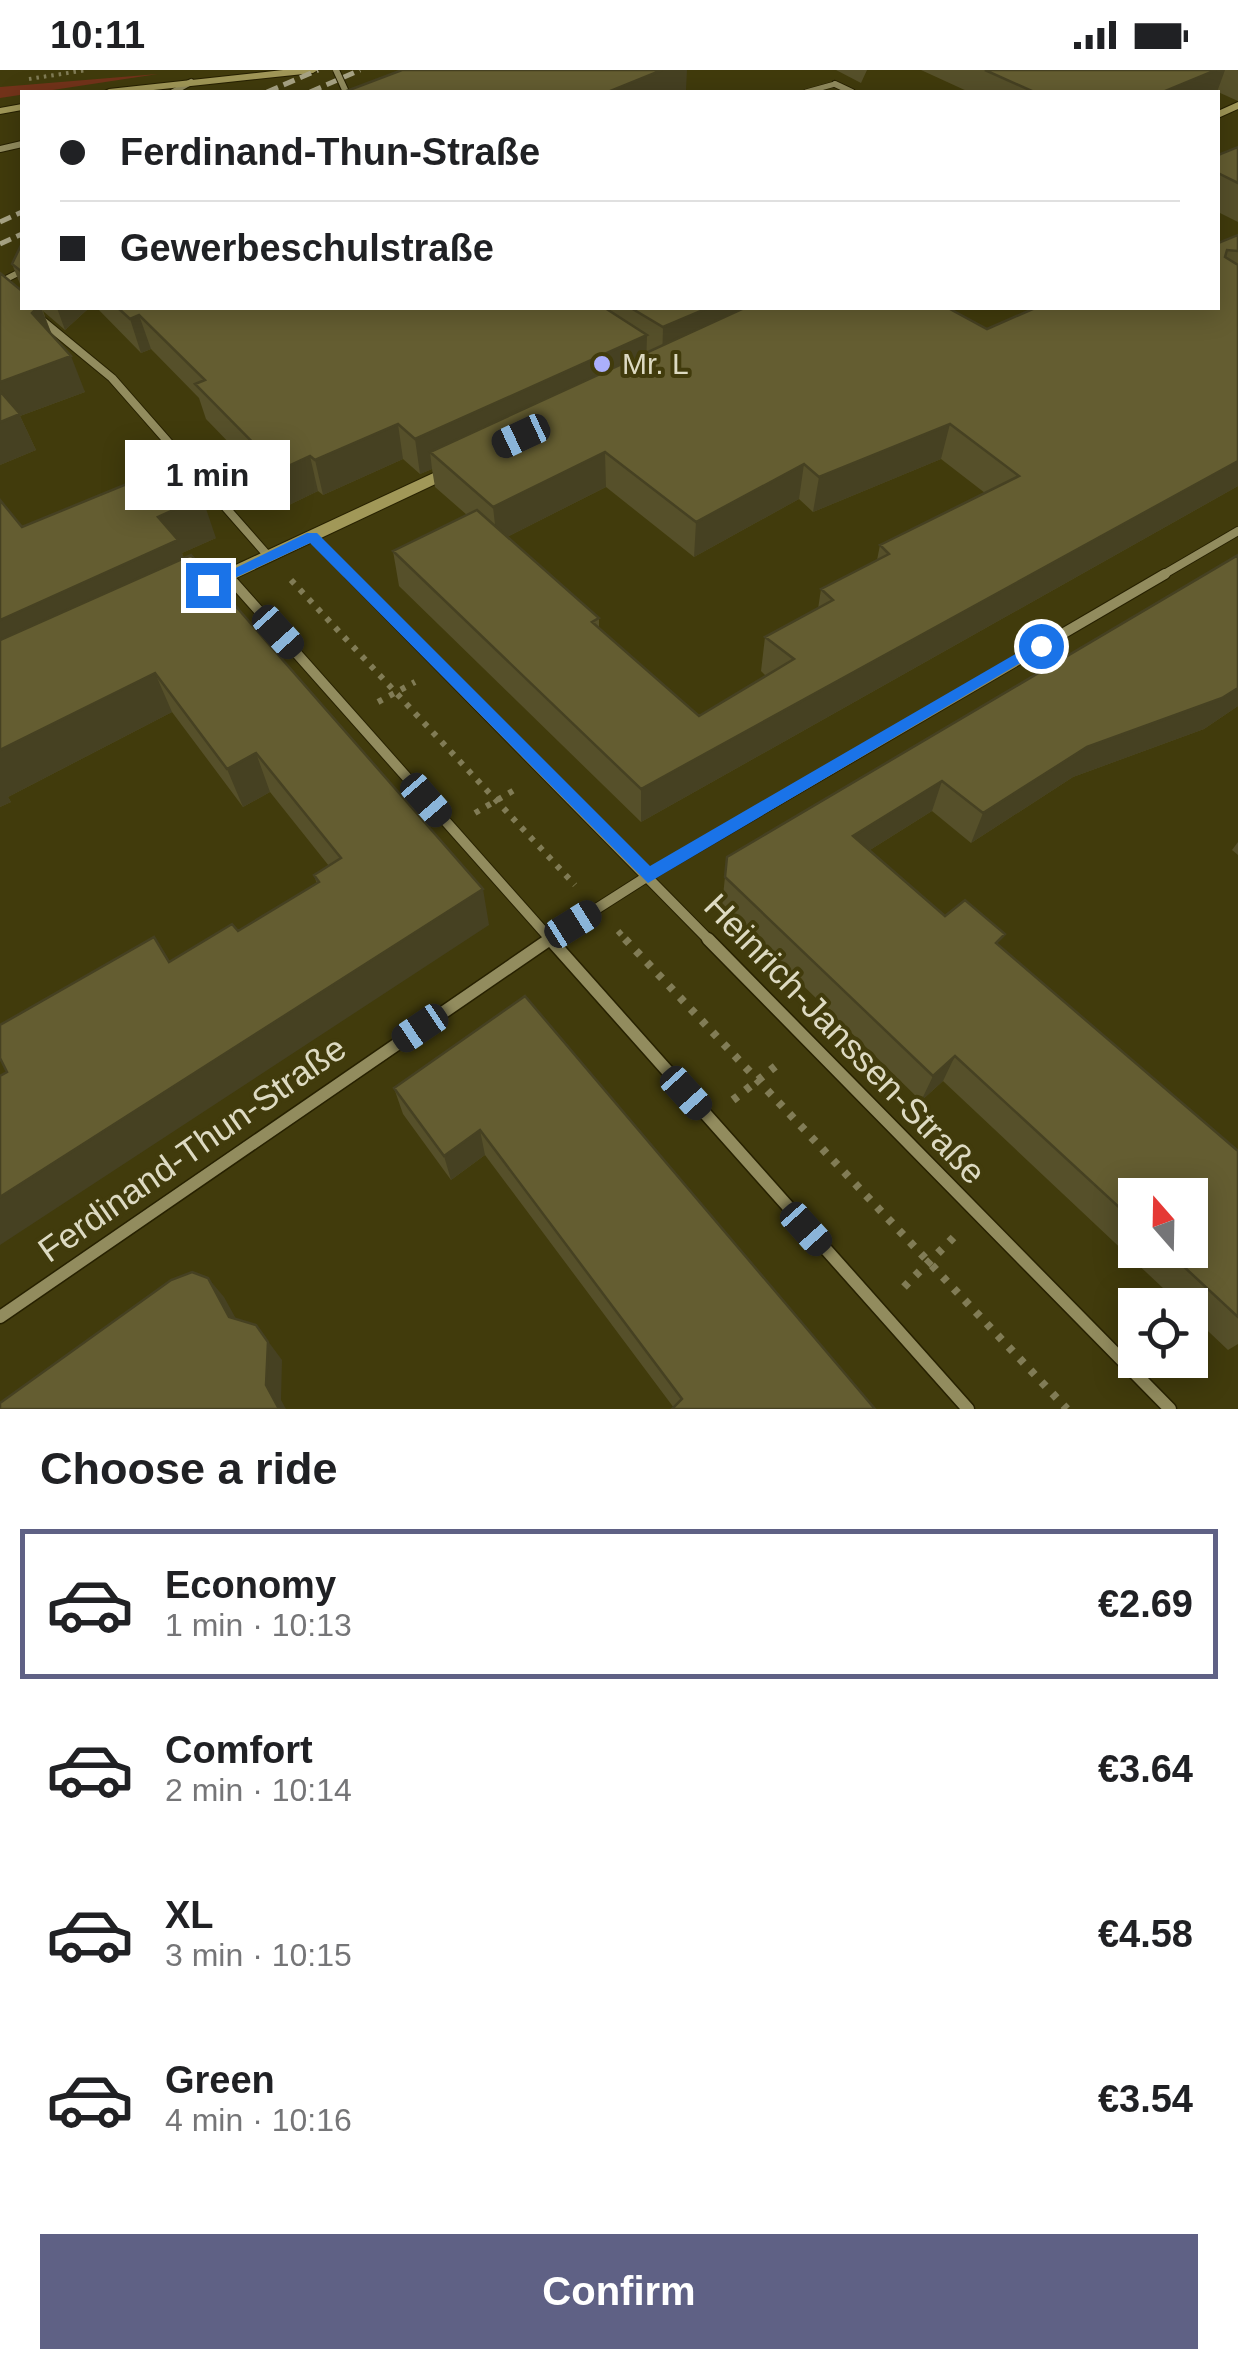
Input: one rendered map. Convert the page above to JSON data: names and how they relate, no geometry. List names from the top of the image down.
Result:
{
  "streets": {
    "street": ["Heinrich-Janssen-Straße", "Ferdinand-Thun-Straße"]
  },
  "crossings": [
    ["Heinrich-Janssen-Straße", "Ferdinand-Thun-Straße"]
  ],
  "places": ["Mr. L"],
  "north": "top",
  "page": {
    "status": "10:11",
    "banner": ["Ferdinand-Thun-Straße", "Gewerbeschulstraße"],
    "bubble": "1 min",
    "heading": "Choose a ride",
    "list": [
      {
        "name": "Economy",
        "note": "1 min · 10:13",
        "value": "€2.69"
      },
      {
        "name": "Comfort",
        "note": "2 min · 10:14",
        "value": "€3.64"
      },
      {
        "name": "XL",
        "note": "3 min · 10:15",
        "value": "€4.58"
      },
      {
        "name": "Green",
        "note": "4 min · 10:16",
        "value": "€3.54"
      }
    ],
    "buttons": "Confirm"
  }
}
